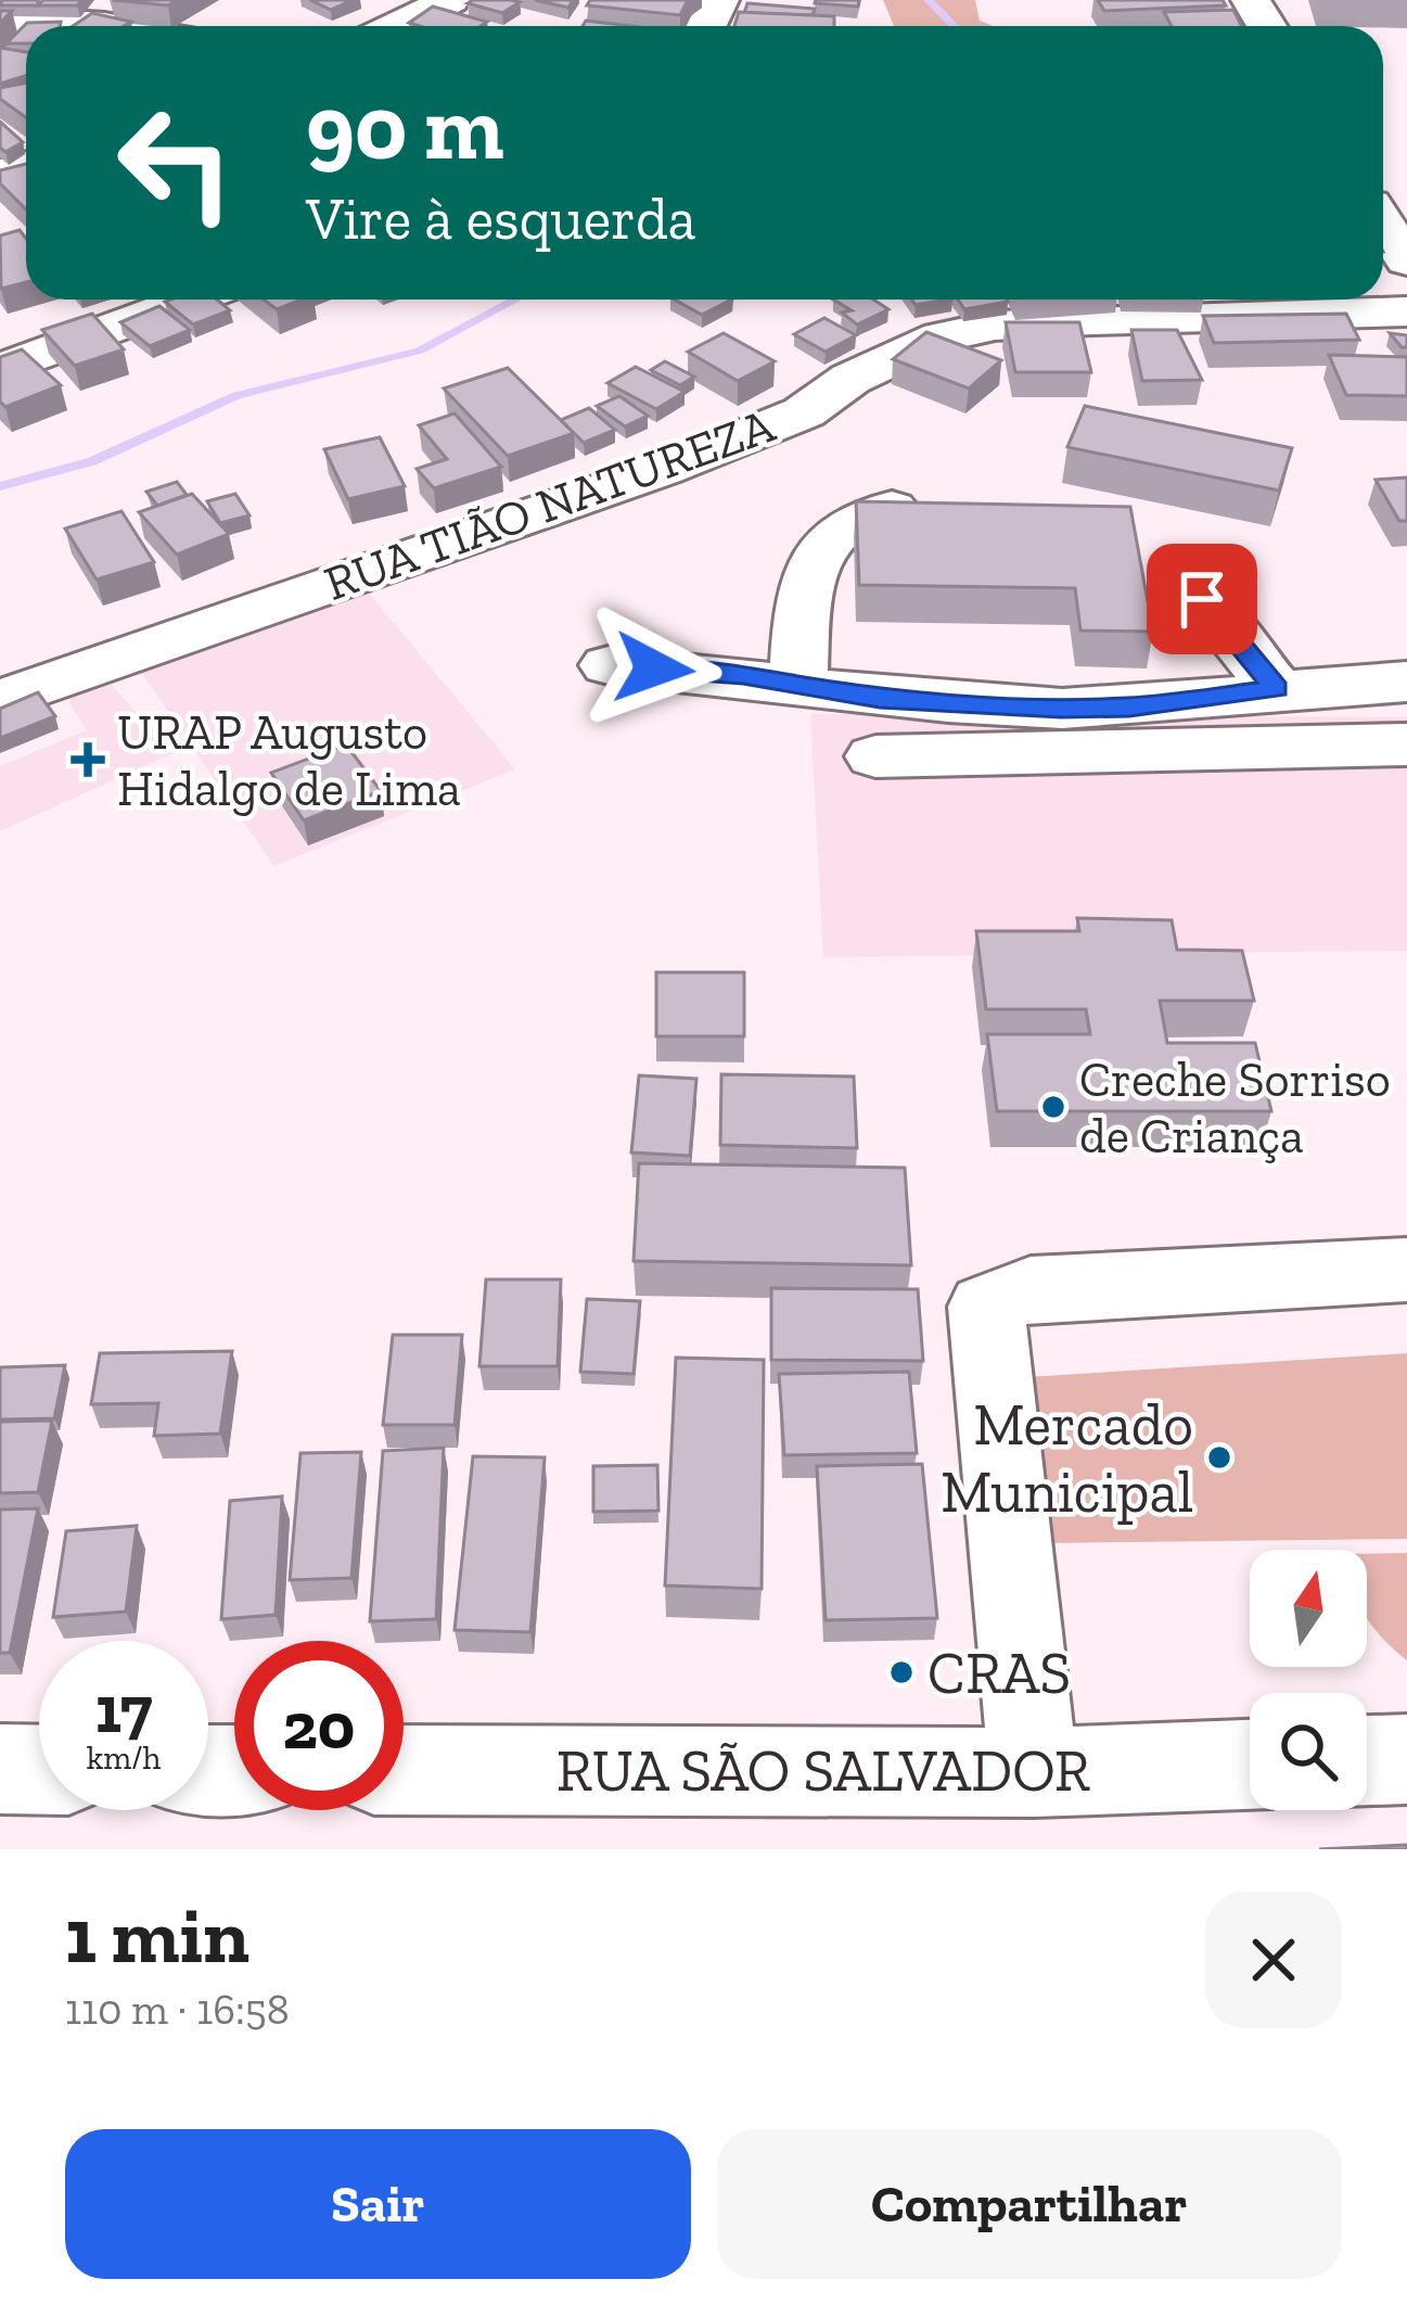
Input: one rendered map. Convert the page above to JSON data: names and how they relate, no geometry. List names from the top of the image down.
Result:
{
  "streets": {
    "street": ["RUA TIÃO NATUREZA", "RUA SÃO SALVADOR"]
  },
  "places": {
    "health": ["URAP Augusto Hidalgo de Lima"],
    "other": ["Creche Sorriso de Criança", "Mercado Municipal", "CRAS"]
  },
  "north": "top",
  "page": {
    "turn": ["90 m", "Vire à esquerda"],
    "speed": "17 km/h",
    "limit": "20",
    "heading": ["1 min", "110 m · 16:58"],
    "buttons": ["Sair", "Compartilhar"]
  }
}
